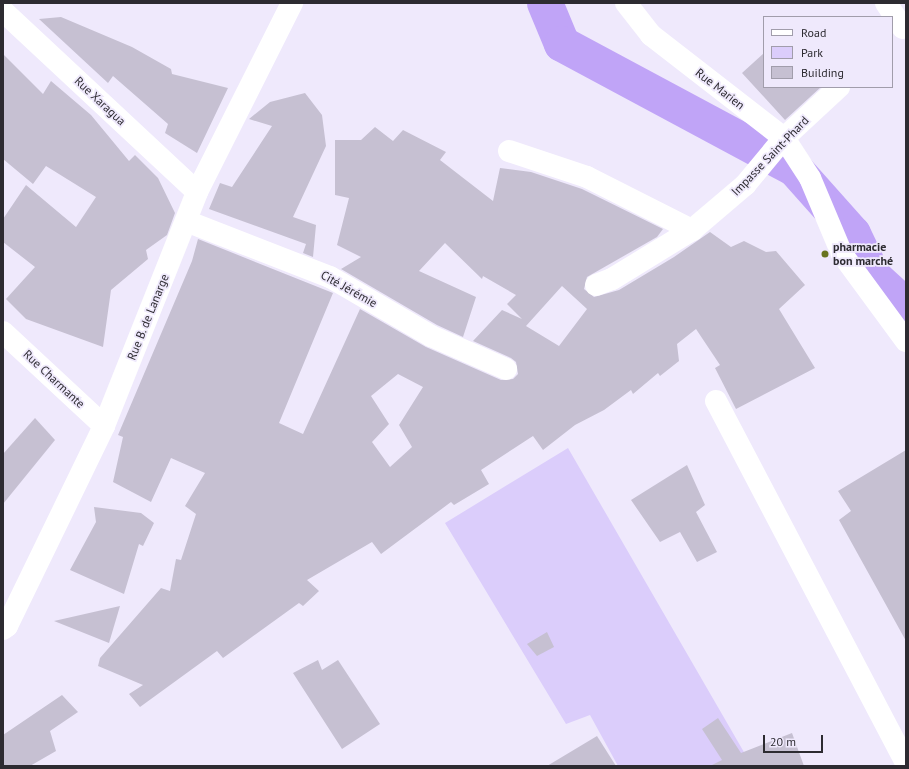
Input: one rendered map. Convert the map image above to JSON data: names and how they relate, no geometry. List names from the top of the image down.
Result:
{
  "streets": {
    "street": [
      "Rue Marien",
      "Rue Xaragua",
      "Impasse Saint-Phard",
      "Cité Jérémie",
      "Rue B. de Lanarge",
      "Rue Charmante"
    ]
  },
  "crossings": [
    ["Rue Marien", "Impasse Saint-Phard"],
    ["Rue Xaragua", "Rue B. de Lanarge"],
    ["Cité Jérémie", "Rue B. de Lanarge"],
    ["Rue B. de Lanarge", "Rue Charmante"]
  ],
  "places": ["pharmacie bon marché"],
  "legend": ["Road", "Park", "Building"],
  "scale_bar": "20 m"
}
